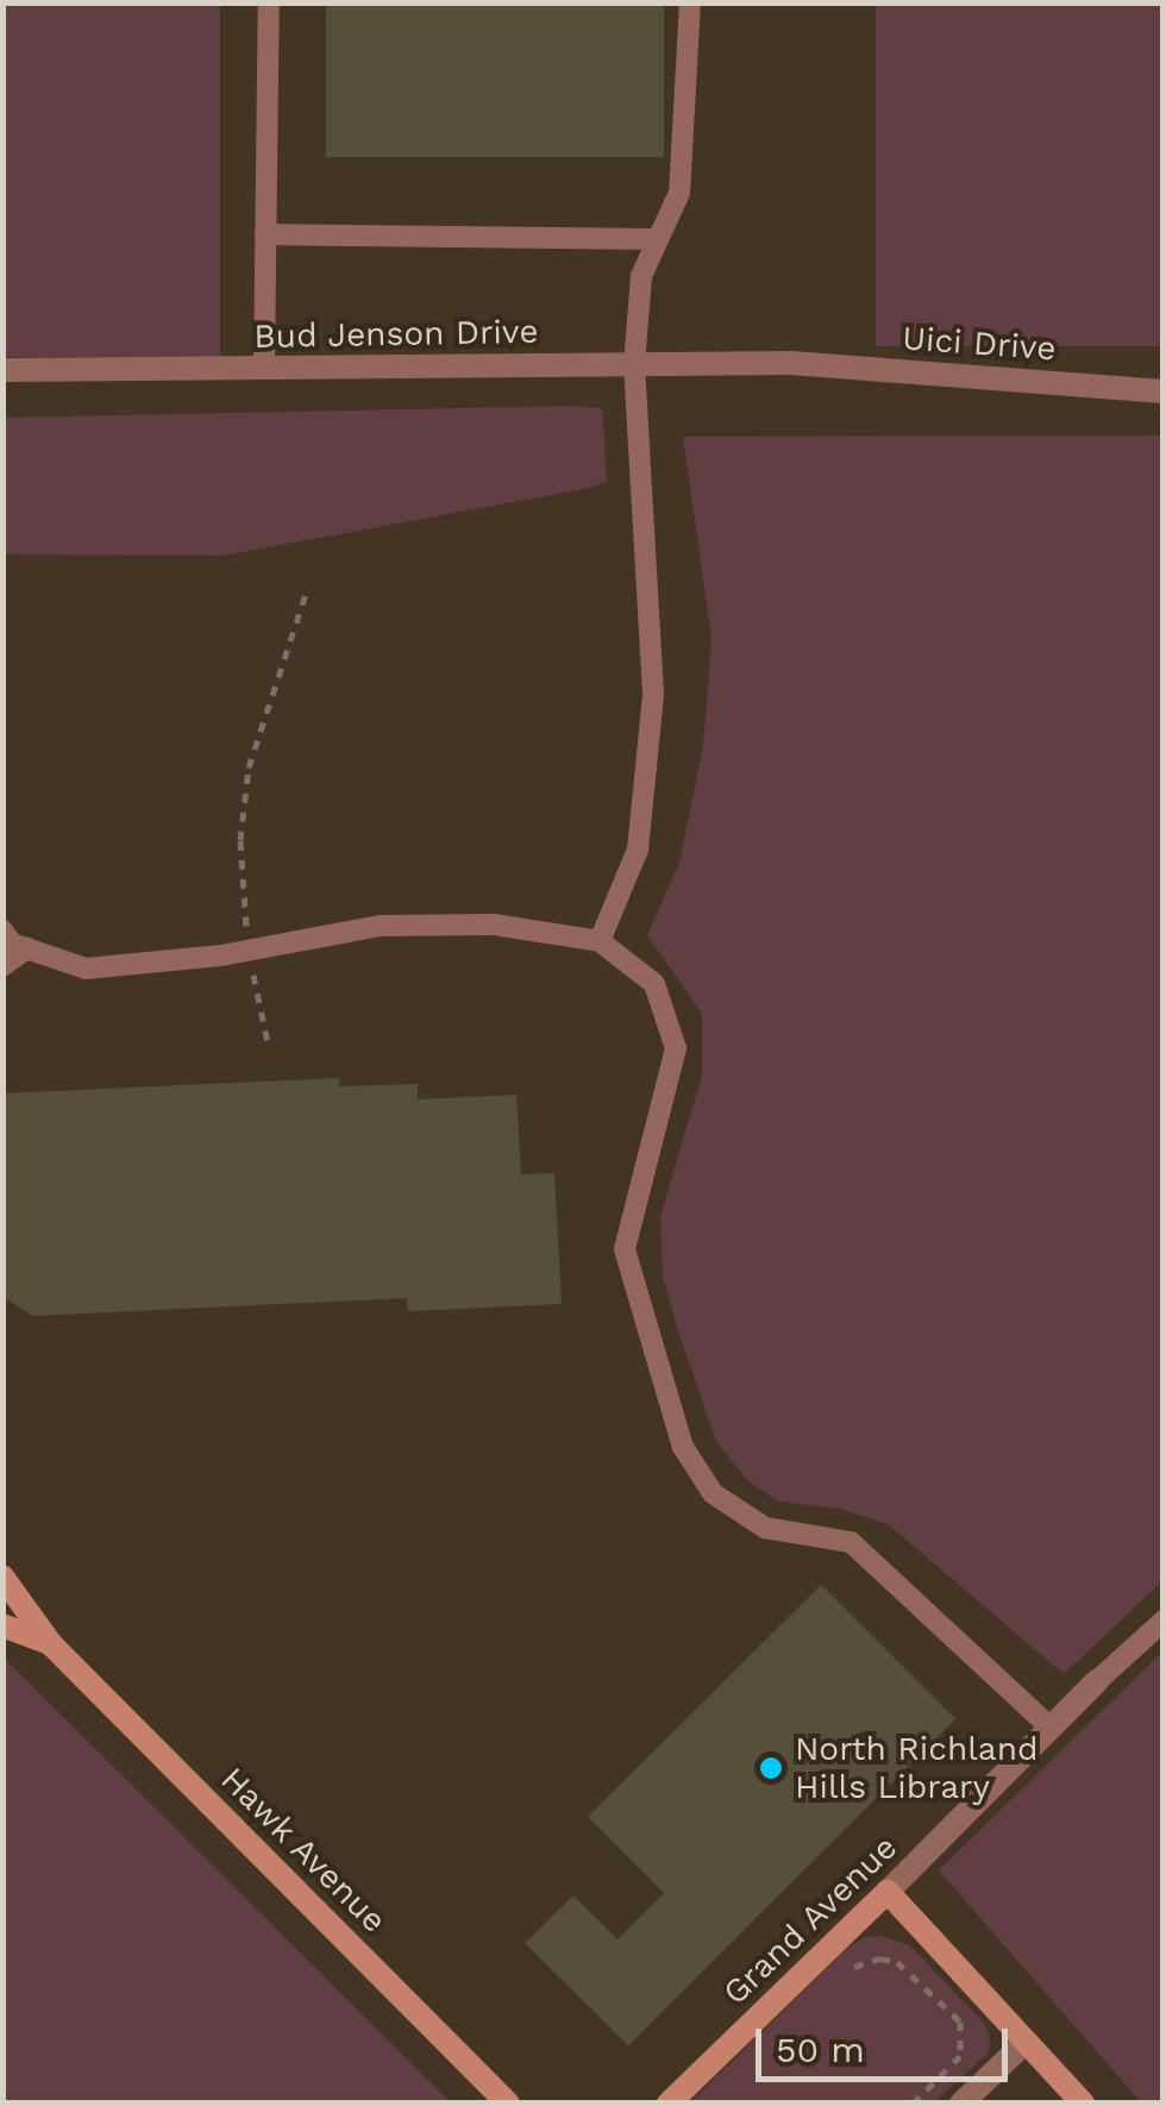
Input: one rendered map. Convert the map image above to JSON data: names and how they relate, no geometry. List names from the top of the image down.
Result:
{
  "streets": {
    "street": [
      "Bud Jenson Drive",
      "Uici Drive",
      "Hawk Avenue",
      "Grand Avenue"
    ]
  },
  "crossings": [
    ["Bud Jenson Drive", "Uici Drive"]
  ],
  "places": ["North Richland Hills Library"],
  "scale_bar": "50 m"
}
